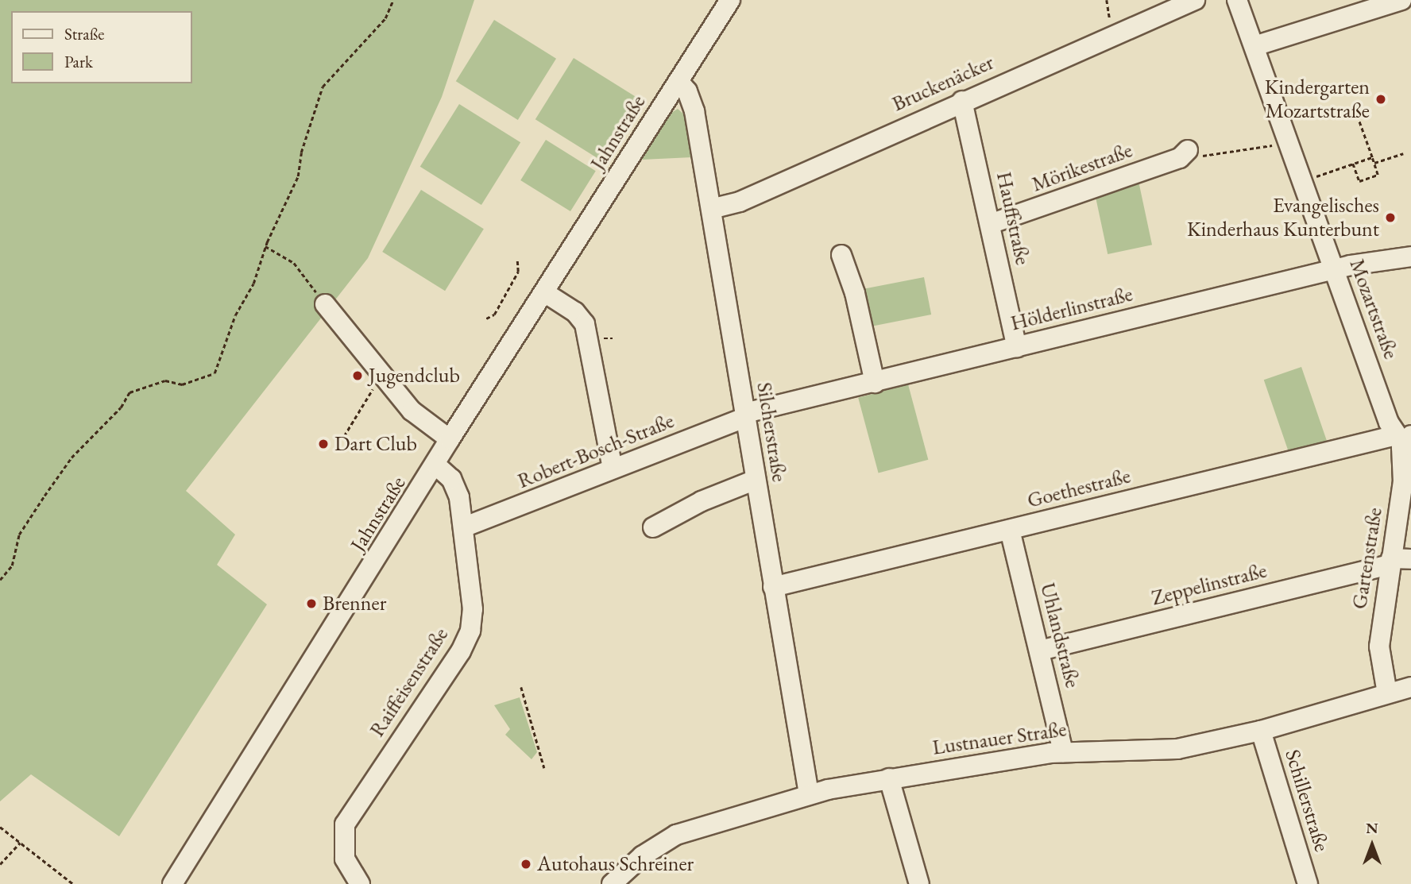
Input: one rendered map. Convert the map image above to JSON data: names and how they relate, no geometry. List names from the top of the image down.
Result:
{
  "streets": {
    "street": [
      "Bruckenäcker",
      "Jahnstraße",
      "Mörikestraße",
      "Hauffstraße",
      "Hölderlinstraße",
      "Mozartstraße",
      "Silcherstraße",
      "Robert-Bosch-Straße",
      "Goethestraße",
      "Gartenstraße",
      "Zeppelinstraße",
      "Uhlandstraße",
      "Raiffeisenstraße",
      "Lustnauer Straße",
      "Schillerstraße"
    ]
  },
  "crossings": [
    ["Bruckenäcker", "Hauffstraße"],
    ["Bruckenäcker", "Silcherstraße"],
    ["Jahnstraße", "Silcherstraße"],
    ["Jahnstraße", "Raiffeisenstraße"],
    ["Mörikestraße", "Hauffstraße"],
    ["Hauffstraße", "Hölderlinstraße"],
    ["Hölderlinstraße", "Mozartstraße"],
    ["Hölderlinstraße", "Silcherstraße"],
    ["Hölderlinstraße", "Robert-Bosch-Straße"],
    ["Mozartstraße", "Goethestraße"],
    ["Mozartstraße", "Gartenstraße"],
    ["Silcherstraße", "Robert-Bosch-Straße"],
    ["Silcherstraße", "Goethestraße"],
    ["Silcherstraße", "Lustnauer Straße"],
    ["Robert-Bosch-Straße", "Raiffeisenstraße"],
    ["Goethestraße", "Gartenstraße"],
    ["Goethestraße", "Uhlandstraße"],
    ["Gartenstraße", "Zeppelinstraße"],
    ["Gartenstraße", "Lustnauer Straße"],
    ["Zeppelinstraße", "Uhlandstraße"],
    ["Uhlandstraße", "Lustnauer Straße"],
    ["Lustnauer Straße", "Schillerstraße"]
  ],
  "places": [
    "Kindergarten Mozartstraße",
    "Evangelisches Kinderhaus Kunterbunt",
    "Jugendclub",
    "Dart Club",
    "Brenner",
    "Autohaus Schreiner"
  ],
  "legend": ["Straße", "Park"],
  "north": "top"
}
